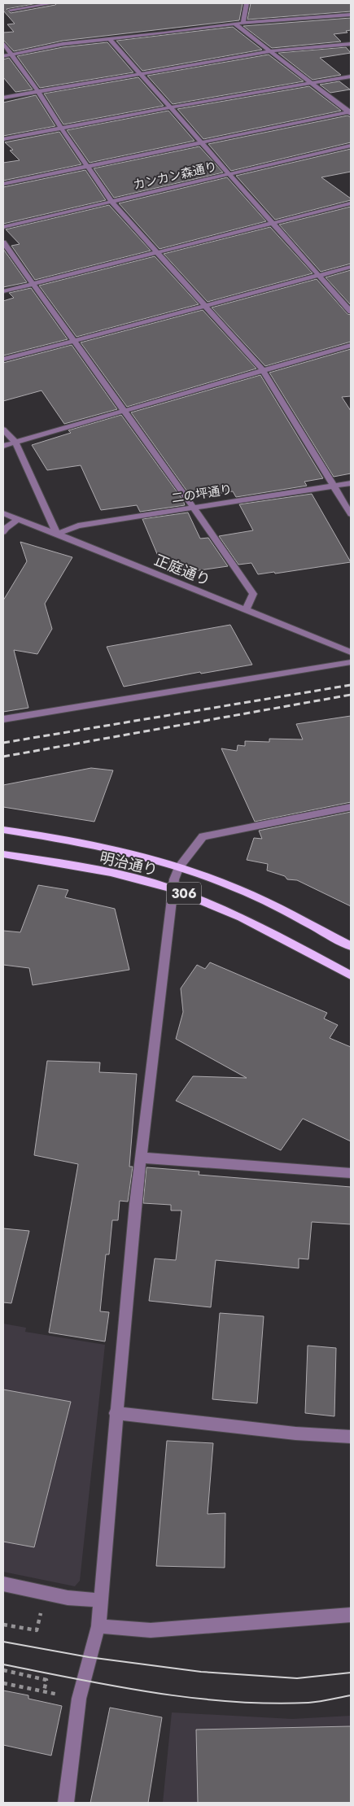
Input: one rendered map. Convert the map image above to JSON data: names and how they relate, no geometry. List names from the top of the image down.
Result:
{
  "streets": {
    "main road": ["明治通り", "306"],
    "street": ["カンカン森通り", "二の坪通り", "正庭通り"]
  },
  "crossings": [
    ["二の坪通り", "正庭通り"]
  ]
}
